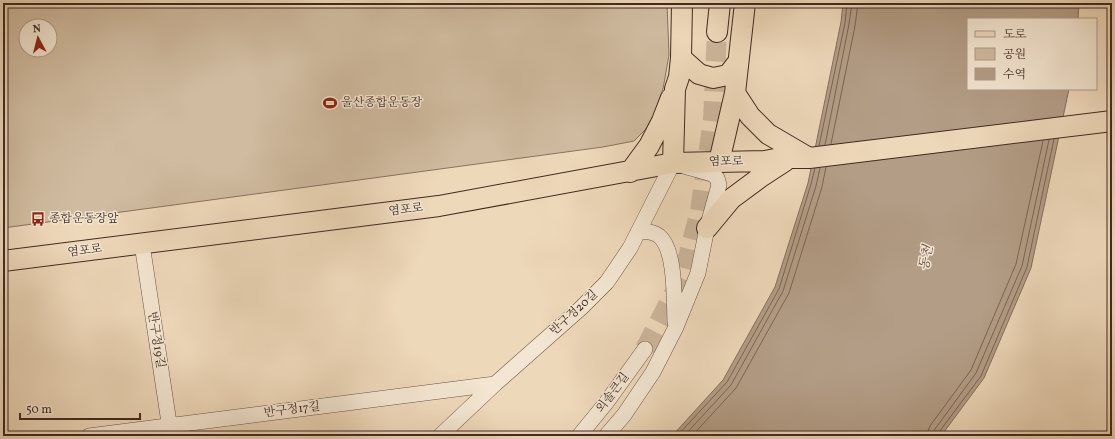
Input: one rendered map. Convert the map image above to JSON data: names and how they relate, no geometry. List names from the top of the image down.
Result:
{
  "streets": {
    "main road": ["염포로"],
    "street": [
      "반구정20길",
      "반구정19길",
      "외솔큰길",
      "반구정17길"
    ]
  },
  "crossings": [
    ["염포로", "반구정20길"],
    ["염포로", "반구정19길"],
    ["반구정20길", "반구정17길"],
    ["반구정19길", "반구정17길"]
  ],
  "water": ["동천"],
  "places": {
    "sports": ["울산종합운동장"],
    "bus stop": ["종합운동장앞"]
  },
  "legend": ["도로", "공원", "수역"],
  "scale_bar": "50 m",
  "north": "top"
}
